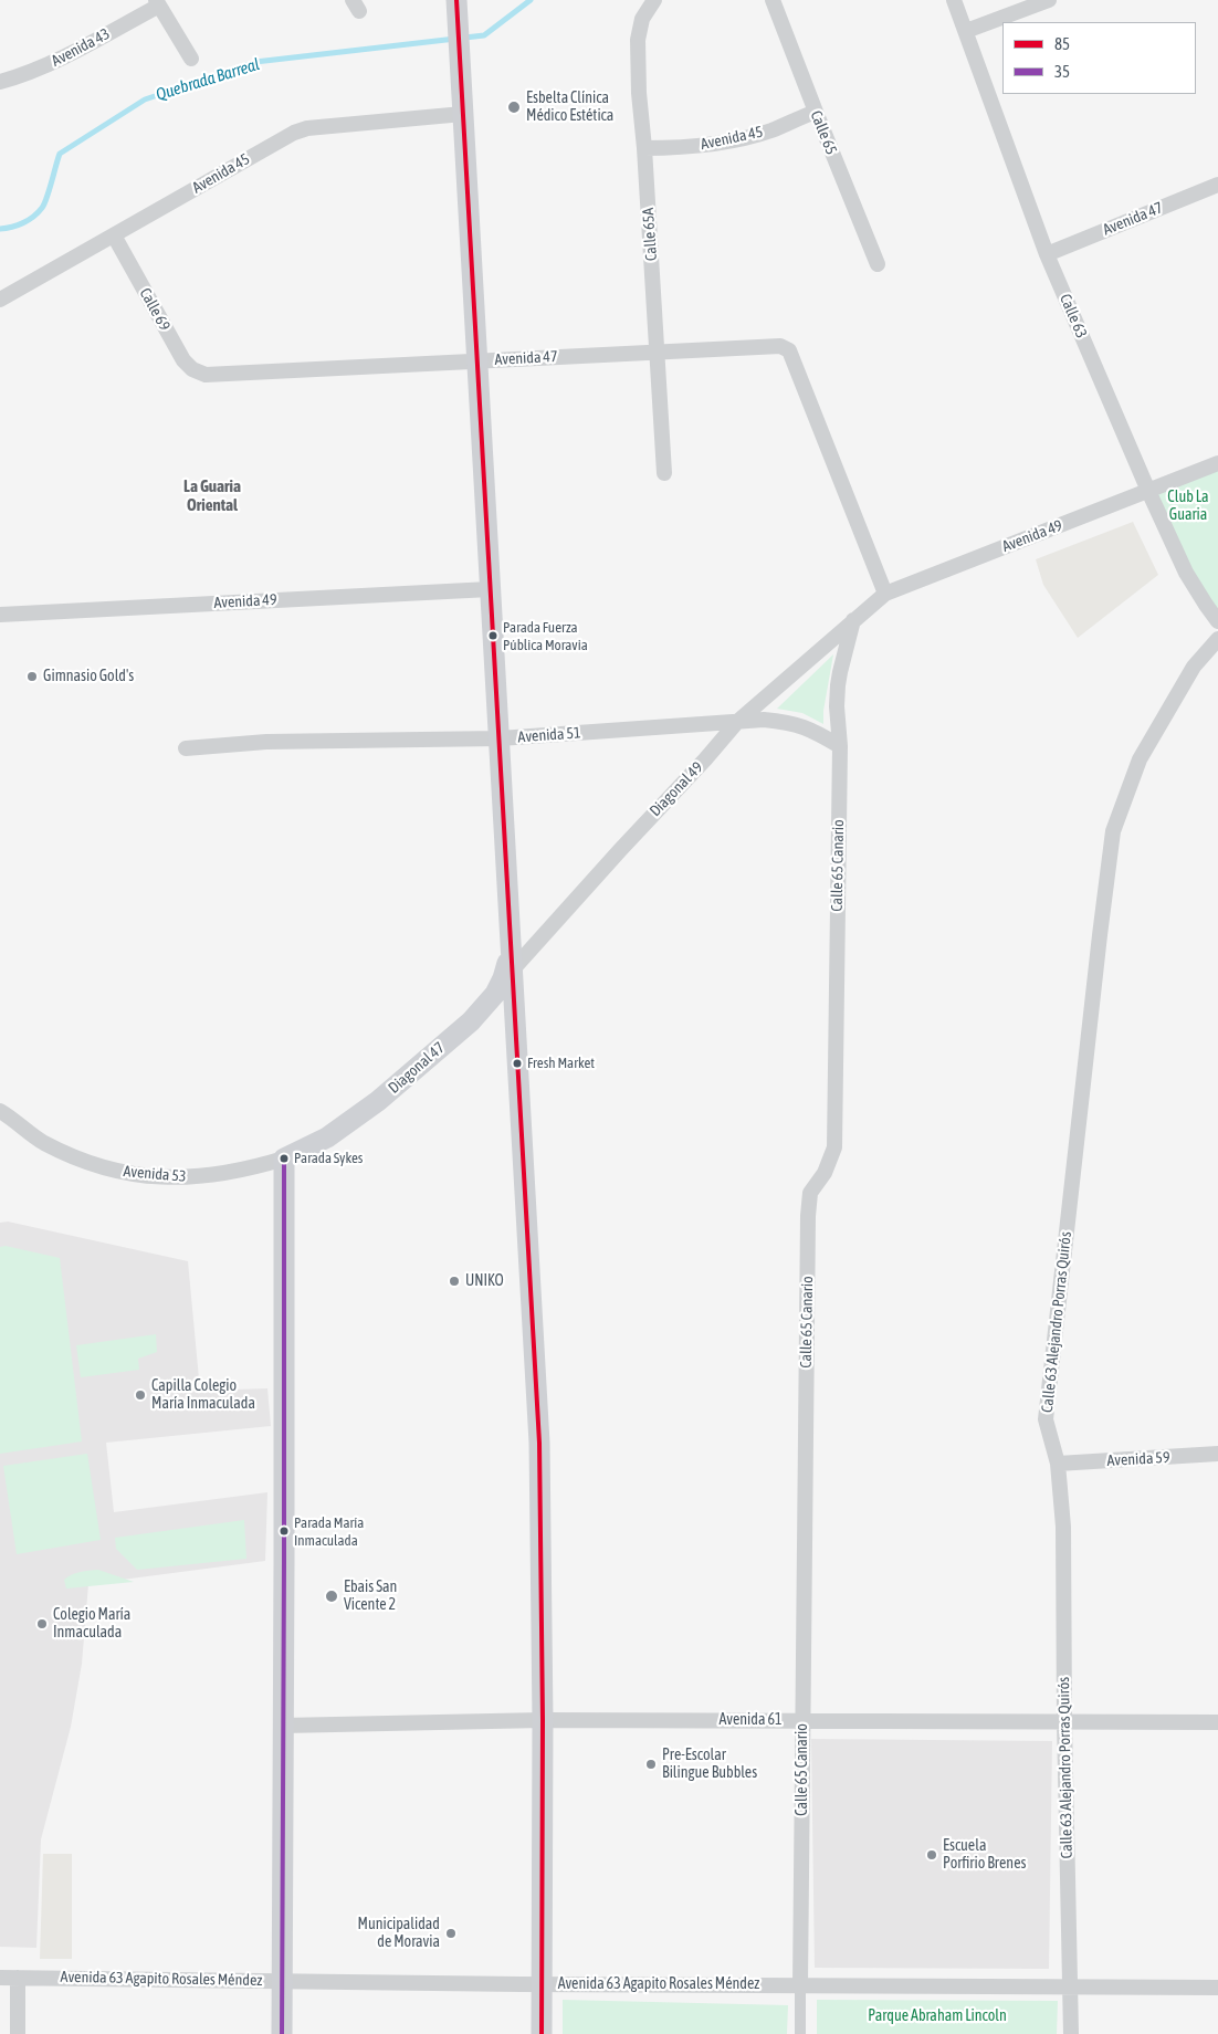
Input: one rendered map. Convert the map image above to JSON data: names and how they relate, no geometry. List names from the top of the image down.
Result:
{
  "streets": {
    "main road": ["Diagonal 47"],
    "street": [
      "Avenida 43",
      "Calle 65",
      "Avenida 45",
      "Avenida 47",
      "Calle 65A",
      "Calle 69",
      "Calle 63",
      "Avenida 49",
      "Avenida 51",
      "Diagonal 49",
      "Calle 65 Canario",
      "Avenida 53",
      "Calle 63 Alejandro Porras Quirós",
      "Avenida 59",
      "Avenida 61",
      "Avenida 63 Agapito Rosales Méndez"
    ]
  },
  "crossings": [
    ["Calle 65", "Avenida 45"],
    ["Avenida 45", "Calle 65A"],
    ["Avenida 45", "Calle 69"],
    ["Avenida 47", "Calle 65A"],
    ["Avenida 47", "Calle 69"],
    ["Avenida 47", "Calle 63"],
    ["Avenida 47", "Avenida 49"],
    ["Calle 63", "Avenida 49"],
    ["Avenida 49", "Diagonal 49"],
    ["Avenida 49", "Calle 65 Canario"],
    ["Avenida 51", "Diagonal 49"],
    ["Avenida 51", "Calle 65 Canario"],
    ["Diagonal 49", "Calle 65 Canario"],
    ["Calle 65 Canario", "Avenida 61"],
    ["Calle 65 Canario", "Avenida 63 Agapito Rosales Méndez"],
    ["Diagonal 47", "Avenida 53"],
    ["Calle 63 Alejandro Porras Quirós", "Avenida 59"],
    ["Calle 63 Alejandro Porras Quirós", "Avenida 61"],
    ["Calle 63 Alejandro Porras Quirós", "Avenida 63 Agapito Rosales Méndez"]
  ],
  "districts": ["La Guaria Oriental"],
  "water": ["Quebrada Barreal"],
  "parks": ["Club La Guaria", "Parque Abraham Lincoln"],
  "places": [
    "Esbelta Clínica Médico Estética",
    "Parada Fuerza Pública Moravia",
    "Gimnasio Gold's",
    "Fresh Market",
    "Parada Sykes",
    "UNIKO",
    "Capilla Colegio María Inmaculada",
    "Parada María Inmaculada",
    "Ebais San Vicente 2",
    "Colegio María Inmaculada",
    "Pre-Escolar Bilingue Bubbles",
    "Escuela Porfirio Brenes",
    "Municipalidad de Moravia"
  ],
  "lines": ["transit line 85", "transit line 35"],
  "legend": ["85", "35"]
}
